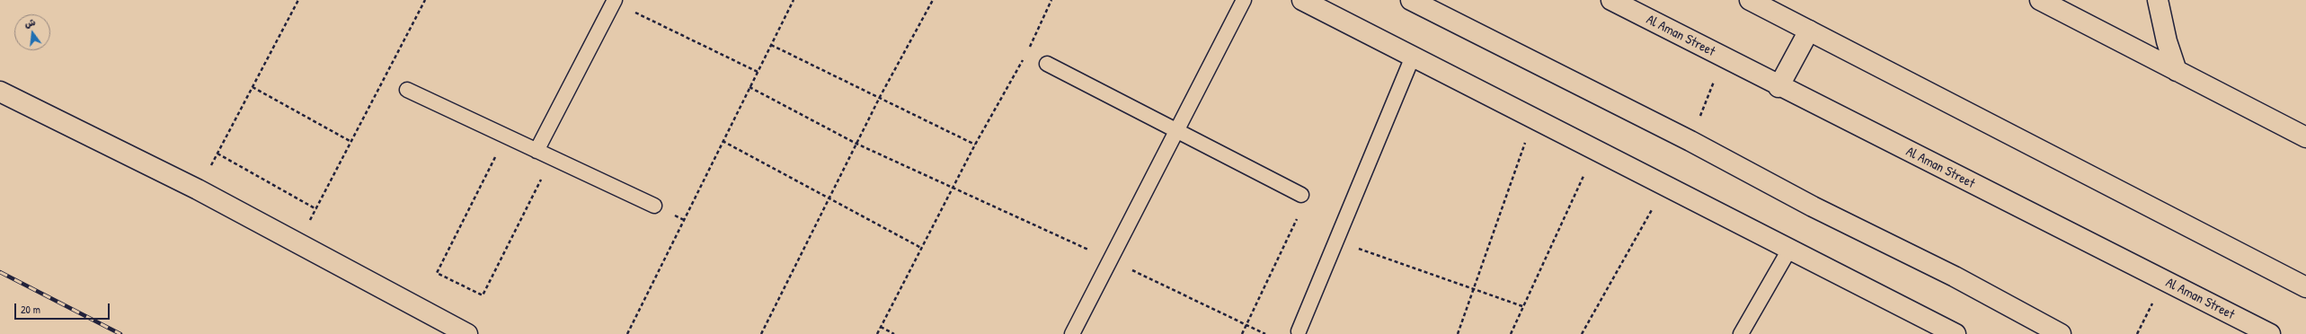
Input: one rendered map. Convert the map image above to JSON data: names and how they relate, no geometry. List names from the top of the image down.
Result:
{
  "streets": {
    "street": ["Al Aman Street"]
  },
  "scale_bar": "20 m",
  "north": "top"
}
